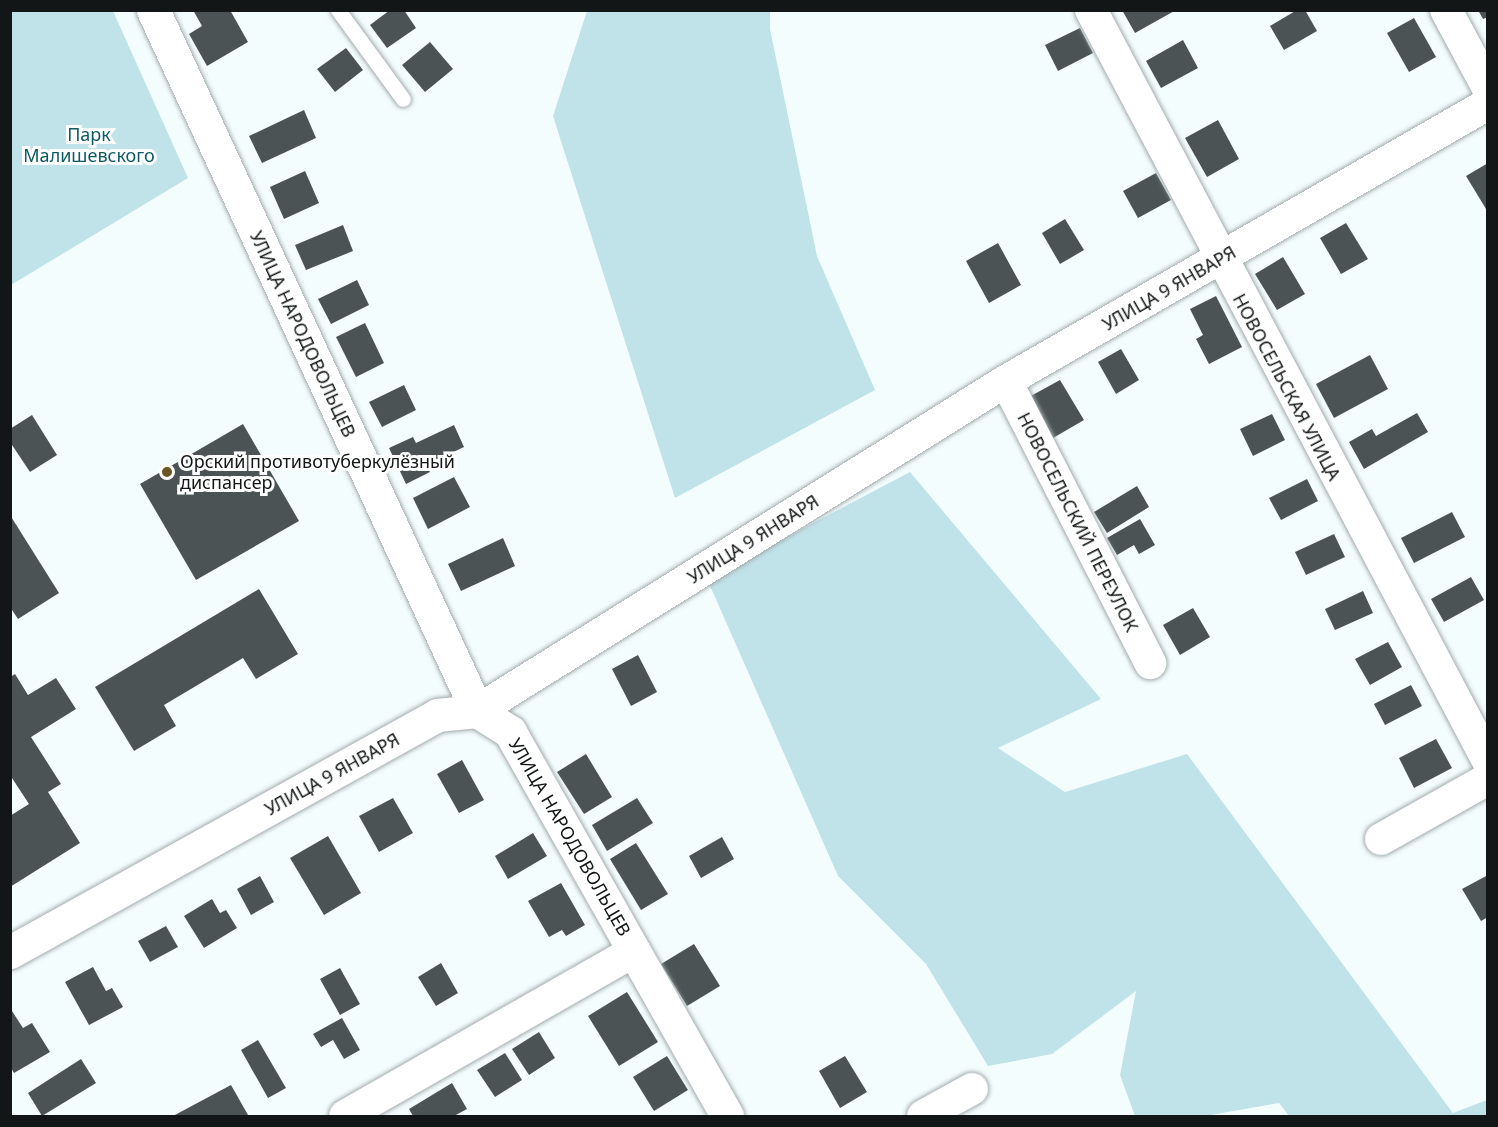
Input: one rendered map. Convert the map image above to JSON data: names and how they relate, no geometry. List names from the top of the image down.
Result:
{
  "streets": {
    "main road": ["УЛИЦА 9 ЯНВАРЯ", "УЛИЦА НАРОДОВОЛЬЦЕВ"],
    "street": ["НОВОСЕЛЬСКАЯ УЛИЦА", "НОВОСЕЛЬСКИЙ ПЕРЕУЛОК"]
  },
  "crossings": [
    ["УЛИЦА 9 ЯНВАРЯ", "УЛИЦА НАРОДОВОЛЬЦЕВ"],
    ["УЛИЦА 9 ЯНВАРЯ", "НОВОСЕЛЬСКАЯ УЛИЦА"],
    ["УЛИЦА 9 ЯНВАРЯ", "НОВОСЕЛЬСКИЙ ПЕРЕУЛОК"]
  ],
  "parks": ["Парк Малишевского"],
  "places": ["Орский противотуберкулёзный диспансер"]
}
